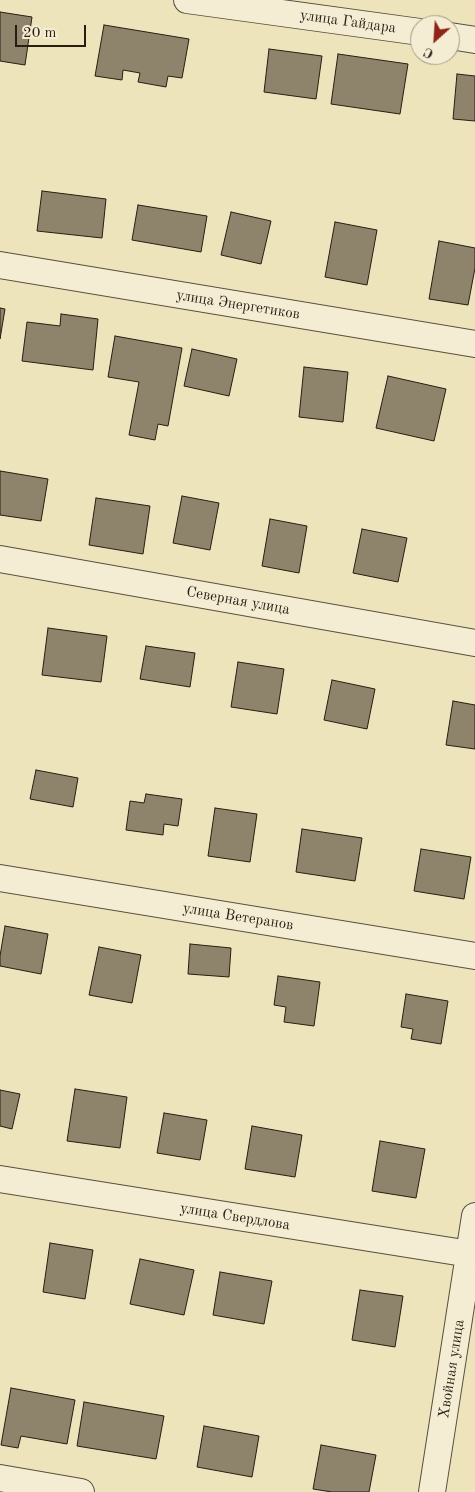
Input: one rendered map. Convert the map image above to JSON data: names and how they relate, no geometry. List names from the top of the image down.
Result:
{
  "streets": {
    "street": [
      "улица Гайдара",
      "улица Энергетиков",
      "Северная улица",
      "улица Ветеранов",
      "улица Свердлова",
      "Хвойная улица"
    ]
  },
  "crossings": [
    ["улица Свердлова", "Хвойная улица"]
  ],
  "scale_bar": "20 m",
  "north": "bottom left"
}
